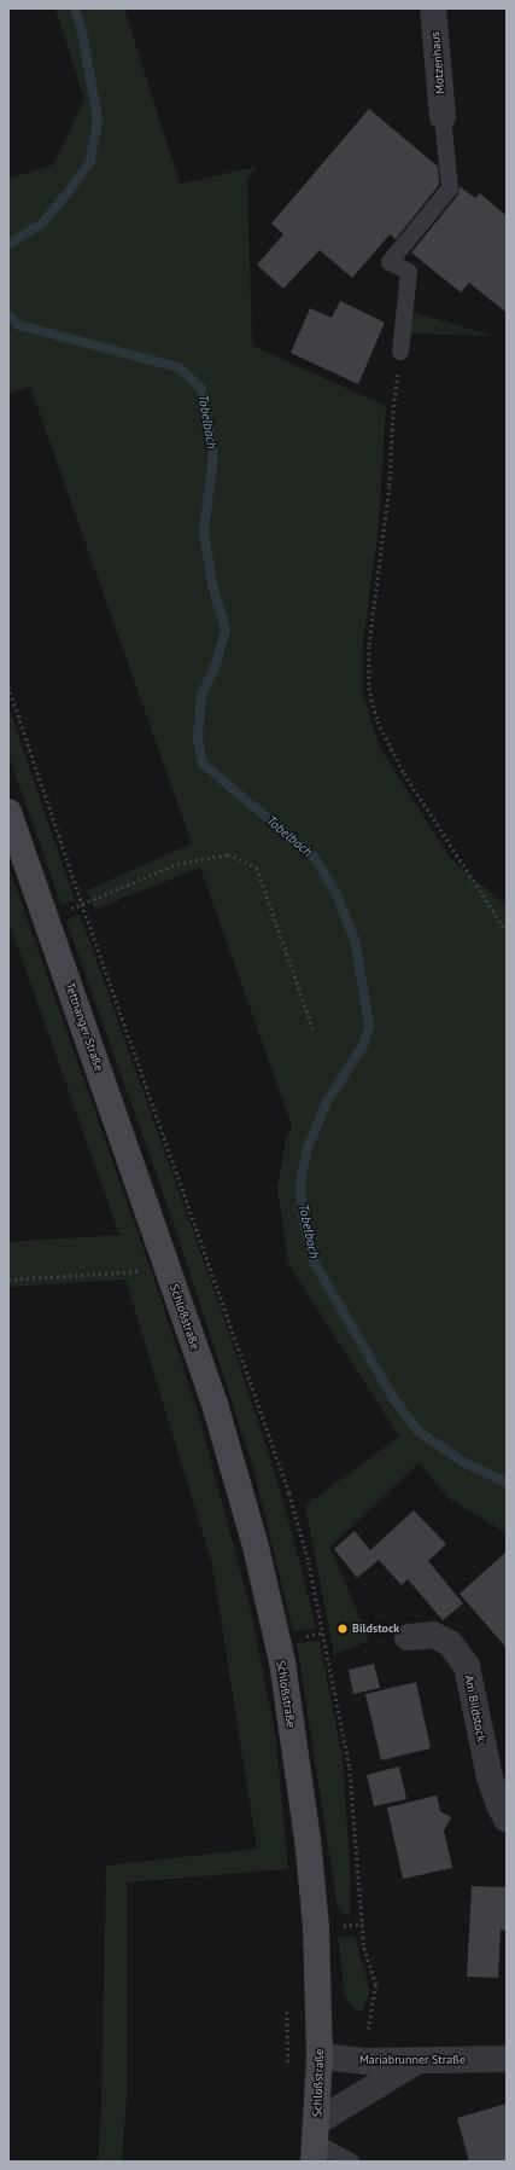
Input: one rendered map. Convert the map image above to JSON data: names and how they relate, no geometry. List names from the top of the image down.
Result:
{
  "streets": {
    "main road": ["Tettnanger Straße", "Schloßstraße"],
    "street": ["Motzenhaus", "Am Bildstock", "Mariabrunner Straße"]
  },
  "crossings": [
    ["Tettnanger Straße", "Schloßstraße"],
    ["Schloßstraße", "Mariabrunner Straße"]
  ],
  "water": ["Tobelbach"],
  "places": ["Bildstock"]
}
